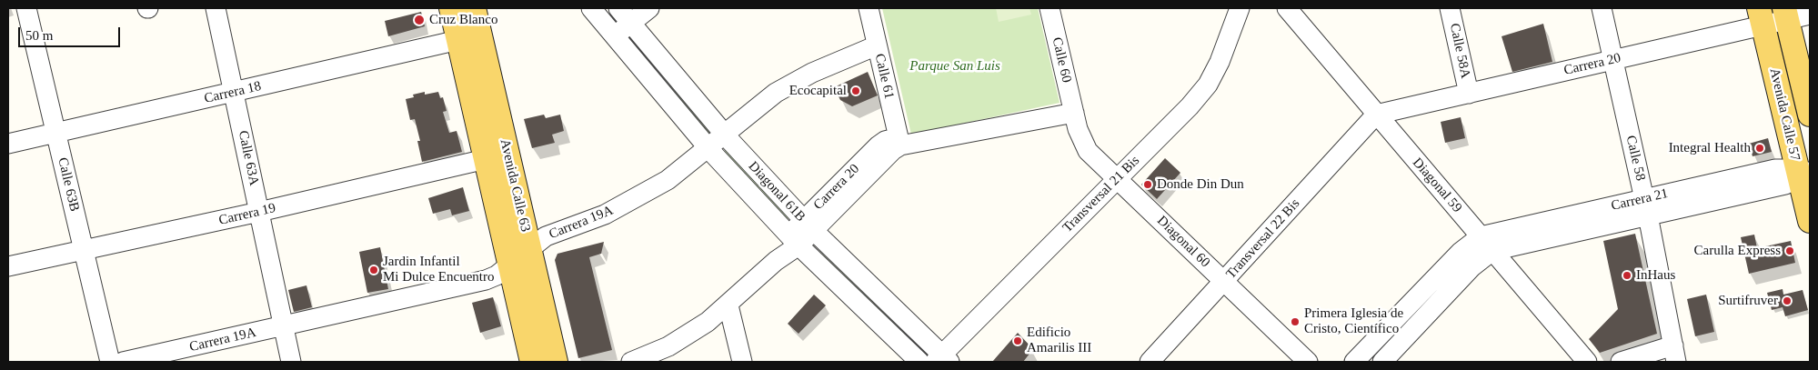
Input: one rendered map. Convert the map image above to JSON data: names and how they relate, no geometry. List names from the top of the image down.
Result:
{
  "streets": {
    "main road": ["Avenida Calle 57", "Avenida Calle 63"],
    "street": [
      "Calle 58A",
      "Calle 60",
      "Carrera 20",
      "Calle 61",
      "Carrera 18",
      "Calle 63A",
      "Calle 58",
      "Calle 63B",
      "Diagonal 59",
      "Diagonal 61B",
      "Transversal 21 Bis",
      "Carrera 21",
      "Carrera 19",
      "Carrera 19A",
      "Transversal 22 Bis",
      "Diagonal 60"
    ]
  },
  "crossings": [
    ["Calle 58A", "Carrera 20"],
    ["Calle 60", "Carrera 20"],
    ["Calle 60", "Diagonal 60"],
    ["Carrera 20", "Calle 61"],
    ["Carrera 20", "Avenida Calle 57"],
    ["Carrera 20", "Calle 58"],
    ["Carrera 20", "Diagonal 59"],
    ["Carrera 20", "Diagonal 61B"],
    ["Carrera 20", "Transversal 22 Bis"],
    ["Carrera 20", "Diagonal 60"],
    ["Calle 61", "Carrera 19A"],
    ["Carrera 18", "Calle 63A"],
    ["Carrera 18", "Calle 63B"],
    ["Carrera 18", "Avenida Calle 63"],
    ["Avenida Calle 57", "Carrera 21"],
    ["Calle 63A", "Carrera 19"],
    ["Calle 63A", "Carrera 19A"],
    ["Calle 58", "Carrera 21"],
    ["Calle 63B", "Carrera 19"],
    ["Avenida Calle 63", "Carrera 19"],
    ["Avenida Calle 63", "Carrera 19A"],
    ["Diagonal 59", "Carrera 21"],
    ["Diagonal 59", "Transversal 22 Bis"],
    ["Diagonal 61B", "Transversal 21 Bis"],
    ["Diagonal 61B", "Carrera 19A"],
    ["Transversal 21 Bis", "Diagonal 60"],
    ["Transversal 22 Bis", "Diagonal 60"]
  ],
  "parks": ["Parque San Luis"],
  "places": [
    "Cruz Blanco",
    "Ecocapital",
    "Integral Health",
    "Donde Din Dun",
    "Carulla Express",
    "Jardin Infantil Mi Dulce Encuentro",
    "InHaus",
    "Surtifruver",
    "Primera Iglesia de Cristo, Científico",
    "Edificio Amarilis III"
  ],
  "scale_bar": "50 m"
}
